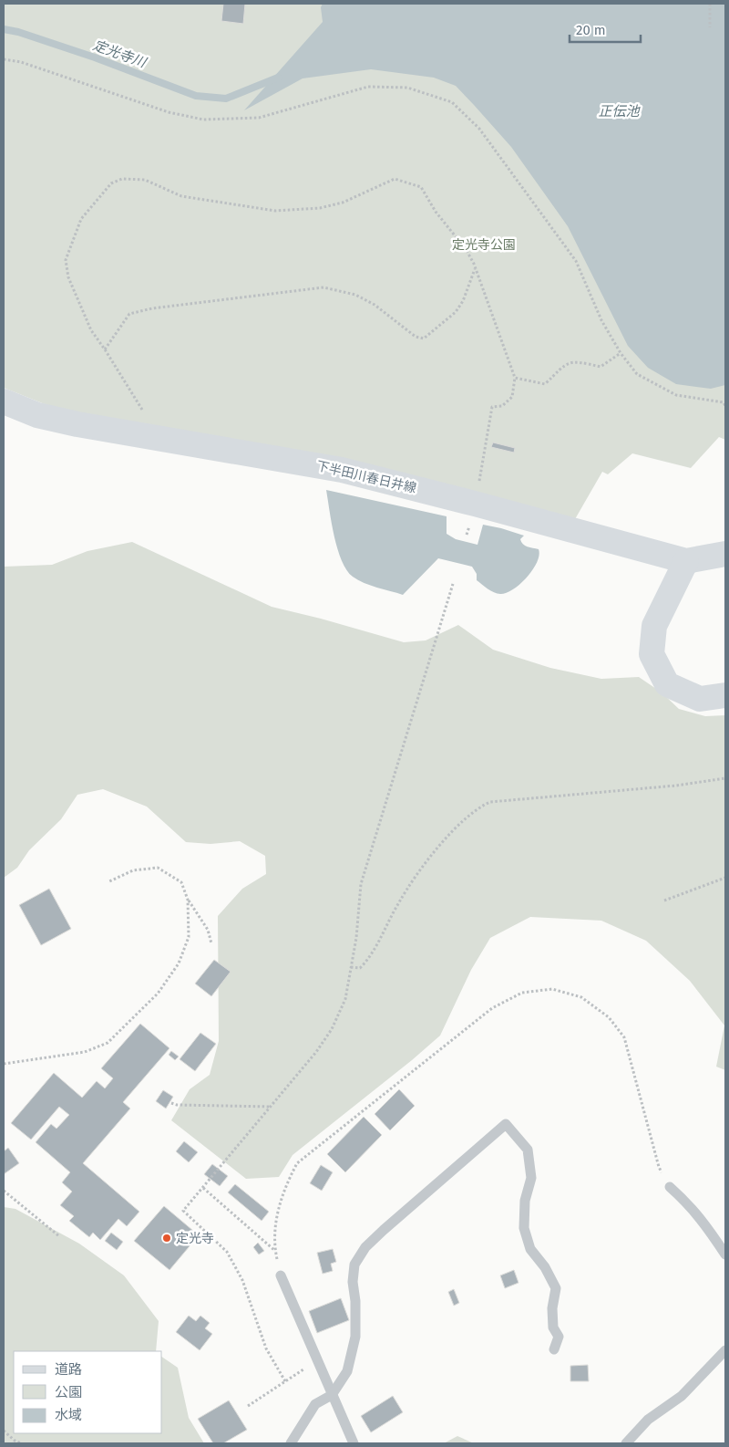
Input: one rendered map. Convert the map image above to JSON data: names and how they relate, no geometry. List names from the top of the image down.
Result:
{
  "streets": {
    "main road": ["下半田川春日井線"]
  },
  "water": ["定光寺川", "正伝池"],
  "parks": ["定光寺公園"],
  "places": ["定光寺"],
  "legend": ["道路", "公園", "水域"],
  "scale_bar": "20 m"
}
